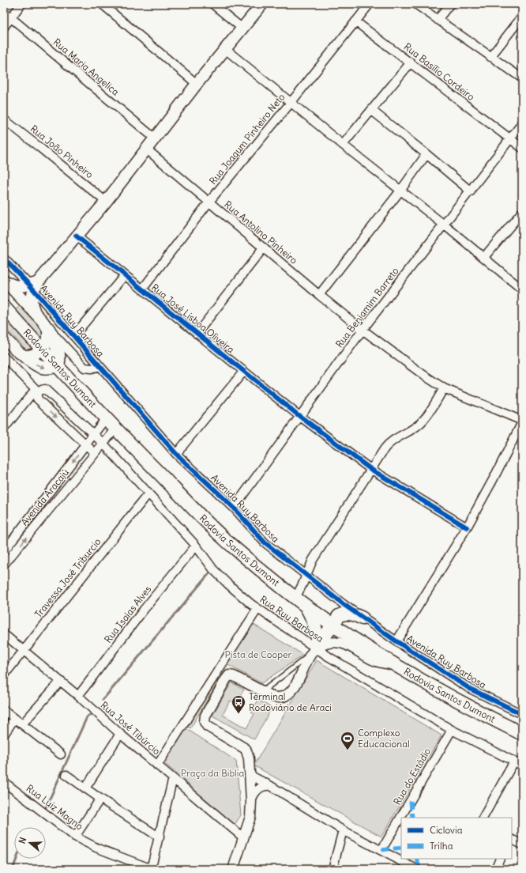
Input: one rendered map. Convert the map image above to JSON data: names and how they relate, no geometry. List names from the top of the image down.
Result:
{
  "streets": {
    "highway": ["Rodovia Santos Dumont"],
    "street": [
      "Rua Maria Angelica",
      "Rua Basílio Cordeiro",
      "Rua Joaqum Pinheiro Neto",
      "Rua João Pinheiro",
      "Rua Antolino Pinheiro",
      "Rua Benjamim Barreto",
      "Rua José Lisboa Oliveira",
      "Avenida Ruy Barbosa",
      "Avenida Aracajú",
      "Travessa José Triburcio",
      "Rua Isaias Alves",
      "Rua Ruy Barbosa",
      "Rua José Tibúrcio",
      "Rua do Estádio",
      "Rua Luiz Magno"
    ]
  },
  "crossings": [
    ["Rua Basílio Cordeiro", "Rua Joaqum Pinheiro Neto"],
    ["Rua Basílio Cordeiro", "Rua Benjamim Barreto"],
    ["Rua Joaqum Pinheiro Neto", "Rua Antolino Pinheiro"],
    ["Rua Joaqum Pinheiro Neto", "Rua José Lisboa Oliveira"],
    ["Rua Antolino Pinheiro", "Rua Benjamim Barreto"],
    ["Rua Benjamim Barreto", "Rua José Lisboa Oliveira"],
    ["Rua Benjamim Barreto", "Avenida Ruy Barbosa"],
    ["Rodovia Santos Dumont", "Avenida Aracajú"],
    ["Avenida Aracajú", "Rua Ruy Barbosa"],
    ["Travessa José Triburcio", "Rua Ruy Barbosa"],
    ["Travessa José Triburcio", "Rua José Tibúrcio"],
    ["Rua Isaias Alves", "Rua Ruy Barbosa"],
    ["Rua Isaias Alves", "Rua José Tibúrcio"],
    ["Rua Ruy Barbosa", "Rua do Estádio"],
    ["Rua José Tibúrcio", "Rua Luiz Magno"]
  ],
  "parks": ["Pista de Cooper", "Praça da Biblia"],
  "places": {
    "bus stop": ["Terminal Rodoviário de Araci"],
    "sports": ["Complexo Educacional"]
  },
  "legend": ["Ciclovia", "Trilha"],
  "north": "left"
}
